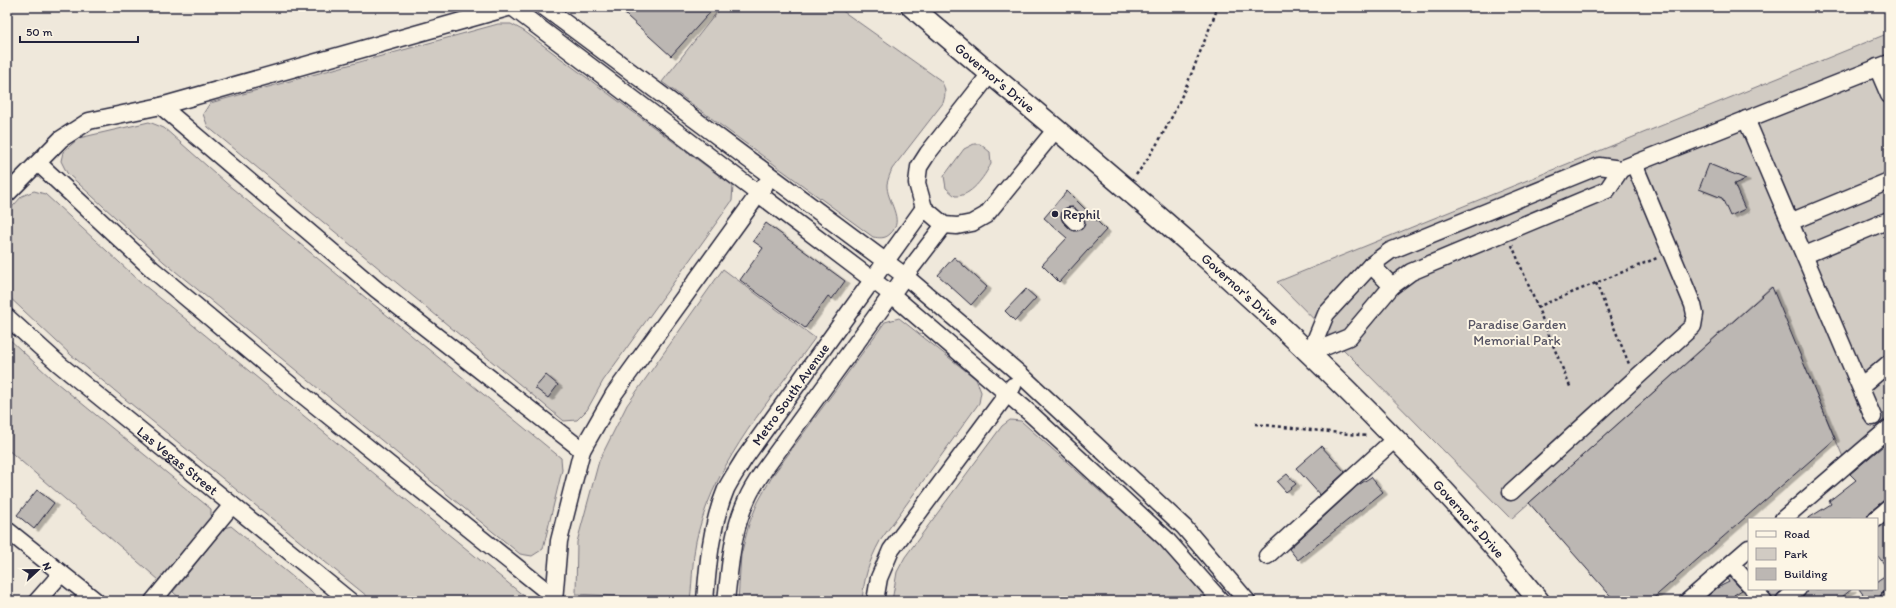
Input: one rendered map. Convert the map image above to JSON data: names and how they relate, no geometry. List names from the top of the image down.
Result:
{
  "streets": {
    "main road": ["Governor's Drive"],
    "street": ["Metro South Avenue", "Las Vegas Street"]
  },
  "parks": ["Paradise Garden Memorial Park"],
  "places": ["Rephil"],
  "legend": ["Road", "Park", "Building"],
  "scale_bar": "50 m",
  "north": "right"
}
